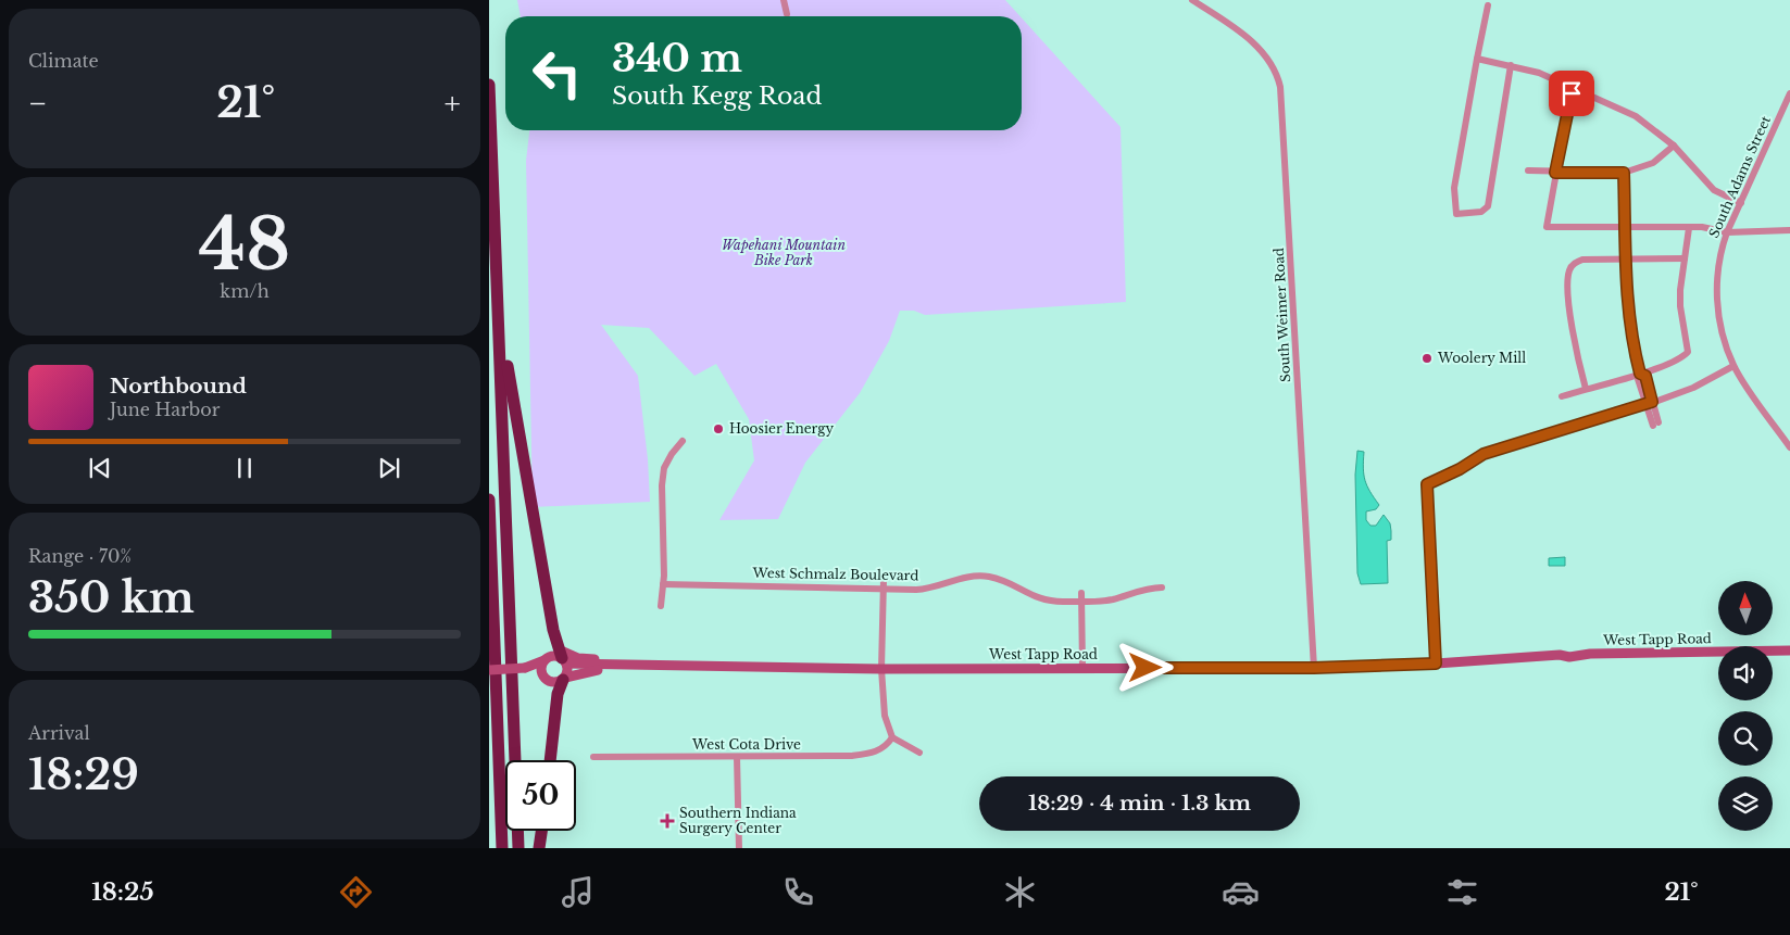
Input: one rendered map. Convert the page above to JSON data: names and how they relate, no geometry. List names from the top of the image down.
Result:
{
  "streets": {
    "main road": ["West Tapp Road"],
    "street": [
      "South Adams Street",
      "South Weimer Road",
      "West Schmalz Boulevard",
      "West Cota Drive"
    ]
  },
  "crossings": [
    ["South Weimer Road", "West Tapp Road"]
  ],
  "parks": ["Wapehani Mountain Bike Park"],
  "places": {
    "other": ["Woolery Mill", "Hoosier Energy"],
    "health": ["Southern Indiana Surgery Center"]
  },
  "north": "top",
  "page": {
    "tile": [
      "Climate",
      ["48", "km/h"],
      ["Range · 70%", "350 km"],
      ["Arrival", "18:29"]
    ],
    "turn": ["340 m", "South Kegg Road"],
    "heat": ["−", "21°", "+"],
    "song": ["Northbound", "June Harbor"],
    "limit": "50",
    "trip": "18:29 · 4 min · 1.3 km",
    "tabs": ["18:25", "21°"]
  }
}
